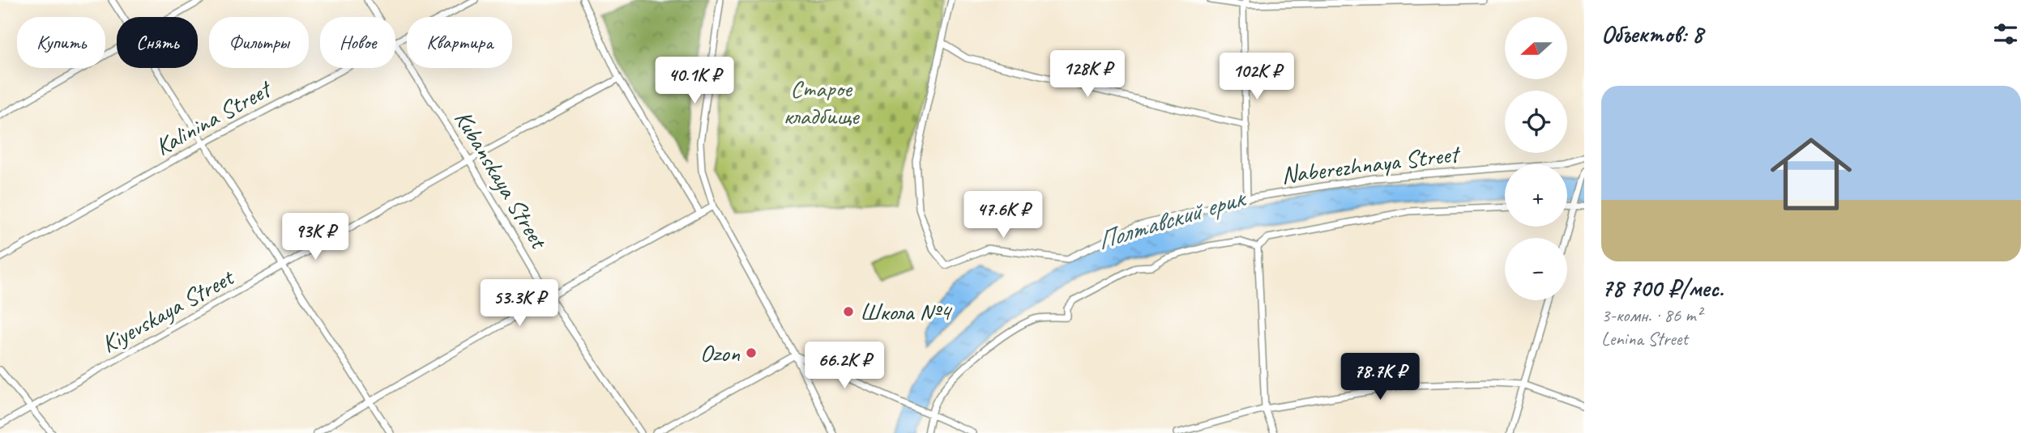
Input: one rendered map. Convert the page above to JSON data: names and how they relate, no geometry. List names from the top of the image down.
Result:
{
  "streets": {
    "street": [
      "Kalinina Street",
      "Naberezhnaya Street",
      "Kubanskaya Street",
      "Kiyevskaya Street"
    ]
  },
  "crossings": [
    ["Kubanskaya Street", "Kiyevskaya Street"]
  ],
  "water": ["Полтавский ерик"],
  "parks": ["Старое кладбище"],
  "places": ["Школа №4", "Ozon"],
  "north": "left",
  "page": {
    "heading": "Объектов: 8",
    "map_buttons": ["+", "−"],
    "chip": [
      "Купить",
      "Снять",
      "Фильтры",
      "Новое",
      "Квартира"
    ],
    "price": [
      "128K ₽",
      "102K ₽",
      "40.1K ₽",
      "47.6K ₽",
      "93K ₽",
      "53.3K ₽",
      "66.2K ₽",
      "78.7K ₽"
    ],
    "list": [
      {
        "name": "78 700 ₽/мес.",
        "note": "3-комн. · 86 m² · Lenina Street"
      }
    ]
  }
}
